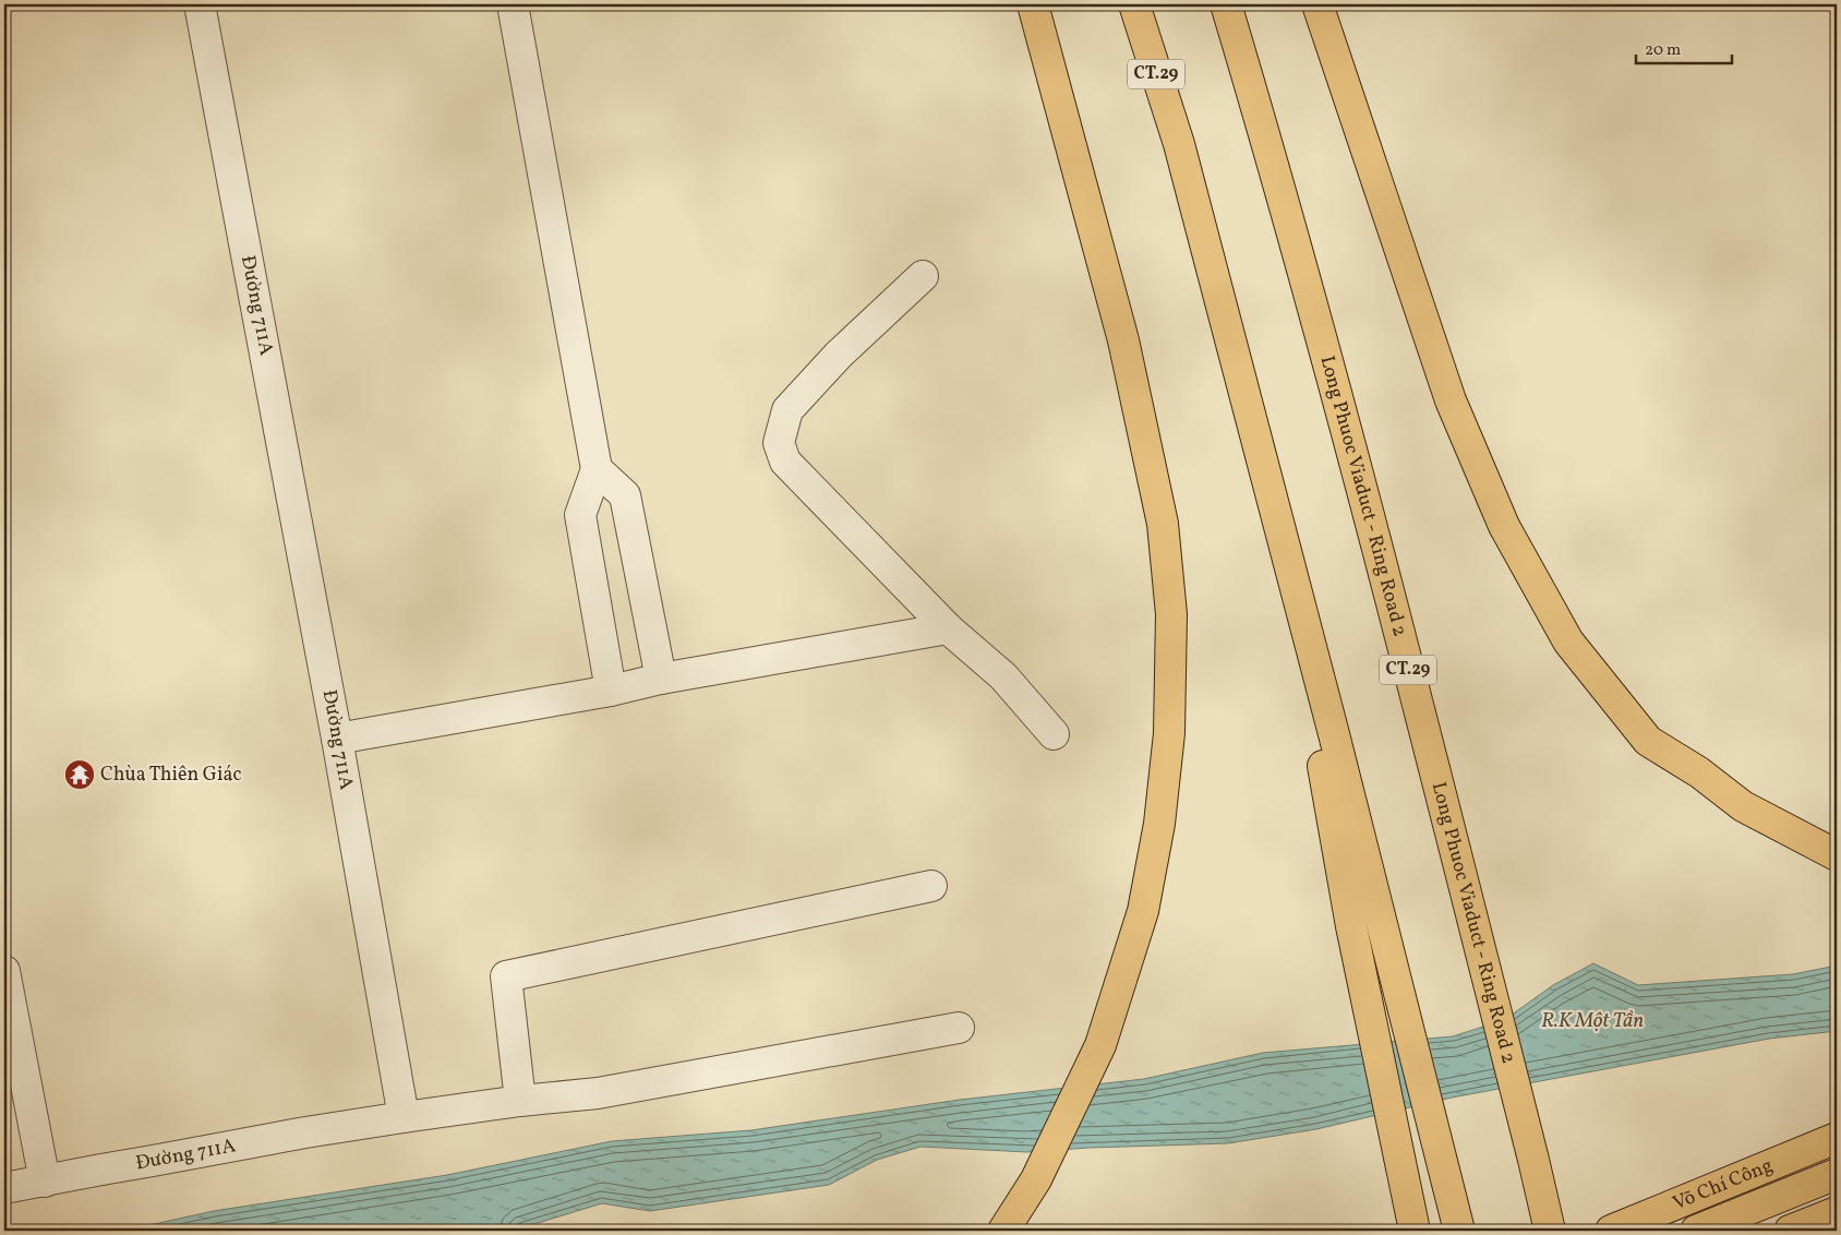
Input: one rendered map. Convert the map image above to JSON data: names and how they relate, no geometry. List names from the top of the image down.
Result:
{
  "streets": {
    "main road": ["CT.29", "Long Phuoc Viaduct - Ring Road 2", "Võ Chí Công"],
    "street": ["Đường 711A"]
  },
  "water": ["R.K Một Tần"],
  "places": {
    "temple": ["Chùa Thiên Giác"]
  },
  "scale_bar": "20 m"
}
